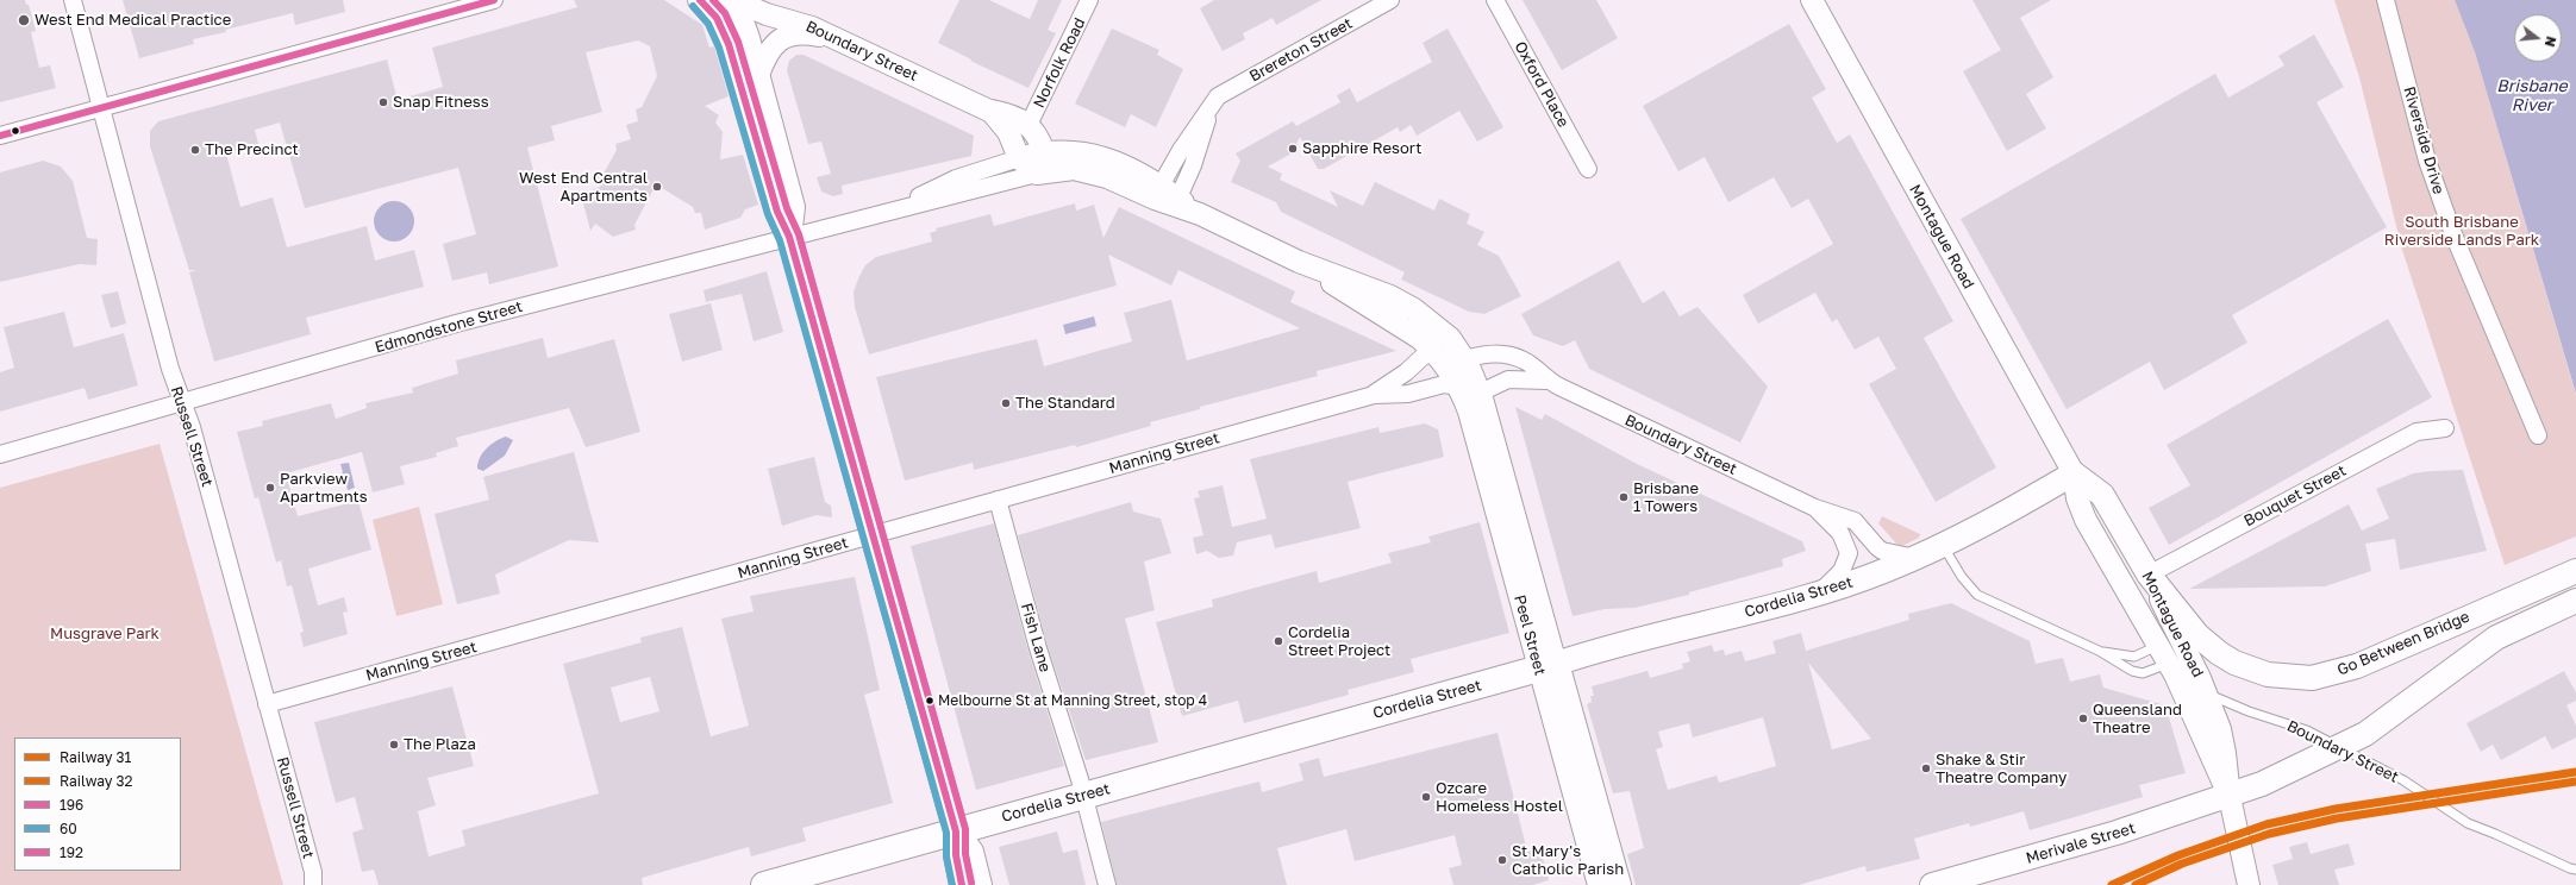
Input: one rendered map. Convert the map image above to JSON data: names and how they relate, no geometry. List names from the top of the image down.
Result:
{
  "streets": {
    "main road": [
      "Montague Road",
      "Cordelia Street",
      "Peel Street",
      "Go Between Bridge",
      "Merivale Street"
    ],
    "street": [
      "Brereton Street",
      "Boundary Street",
      "Norfolk Road",
      "Oxford Place",
      "Riverside Drive",
      "Edmondstone Street",
      "Russell Street",
      "Manning Street",
      "Bouquet Street",
      "Fish Lane"
    ]
  },
  "crossings": [
    ["Boundary Street", "Norfolk Road"],
    ["Boundary Street", "Montague Road"],
    ["Boundary Street", "Edmondstone Street"],
    ["Boundary Street", "Manning Street"],
    ["Boundary Street", "Cordelia Street"],
    ["Boundary Street", "Peel Street"],
    ["Montague Road", "Bouquet Street"],
    ["Montague Road", "Cordelia Street"],
    ["Montague Road", "Go Between Bridge"],
    ["Montague Road", "Merivale Street"],
    ["Edmondstone Street", "Russell Street"],
    ["Russell Street", "Manning Street"],
    ["Manning Street", "Peel Street"],
    ["Manning Street", "Fish Lane"],
    ["Bouquet Street", "Go Between Bridge"],
    ["Cordelia Street", "Peel Street"],
    ["Cordelia Street", "Fish Lane"]
  ],
  "water": ["Brisbane River"],
  "parks": ["South Brisbane Riverside Lands Park", "Musgrave Park"],
  "places": [
    "West End Medical Practice",
    "Snap Fitness",
    "Sapphire Resort",
    "The Precinct",
    "West End Central Apartments",
    "The Standard",
    "Parkview Apartments",
    "Brisbane 1 Towers",
    "Cordelia Street Project",
    "Melbourne St at Manning Street, stop 4",
    "Queensland Theatre",
    "The Plaza",
    "Shake & Stir Theatre Company",
    "Ozcare Homeless Hostel",
    "St Mary's Catholic Parish"
  ],
  "lines": [
    "transit line 196",
    "transit line 192",
    "transit line 60",
    "rail line 31",
    "rail line 32"
  ],
  "legend": [
    "Railway 31",
    "Railway 32",
    "196",
    "60",
    "192"
  ],
  "north": "right"
}
